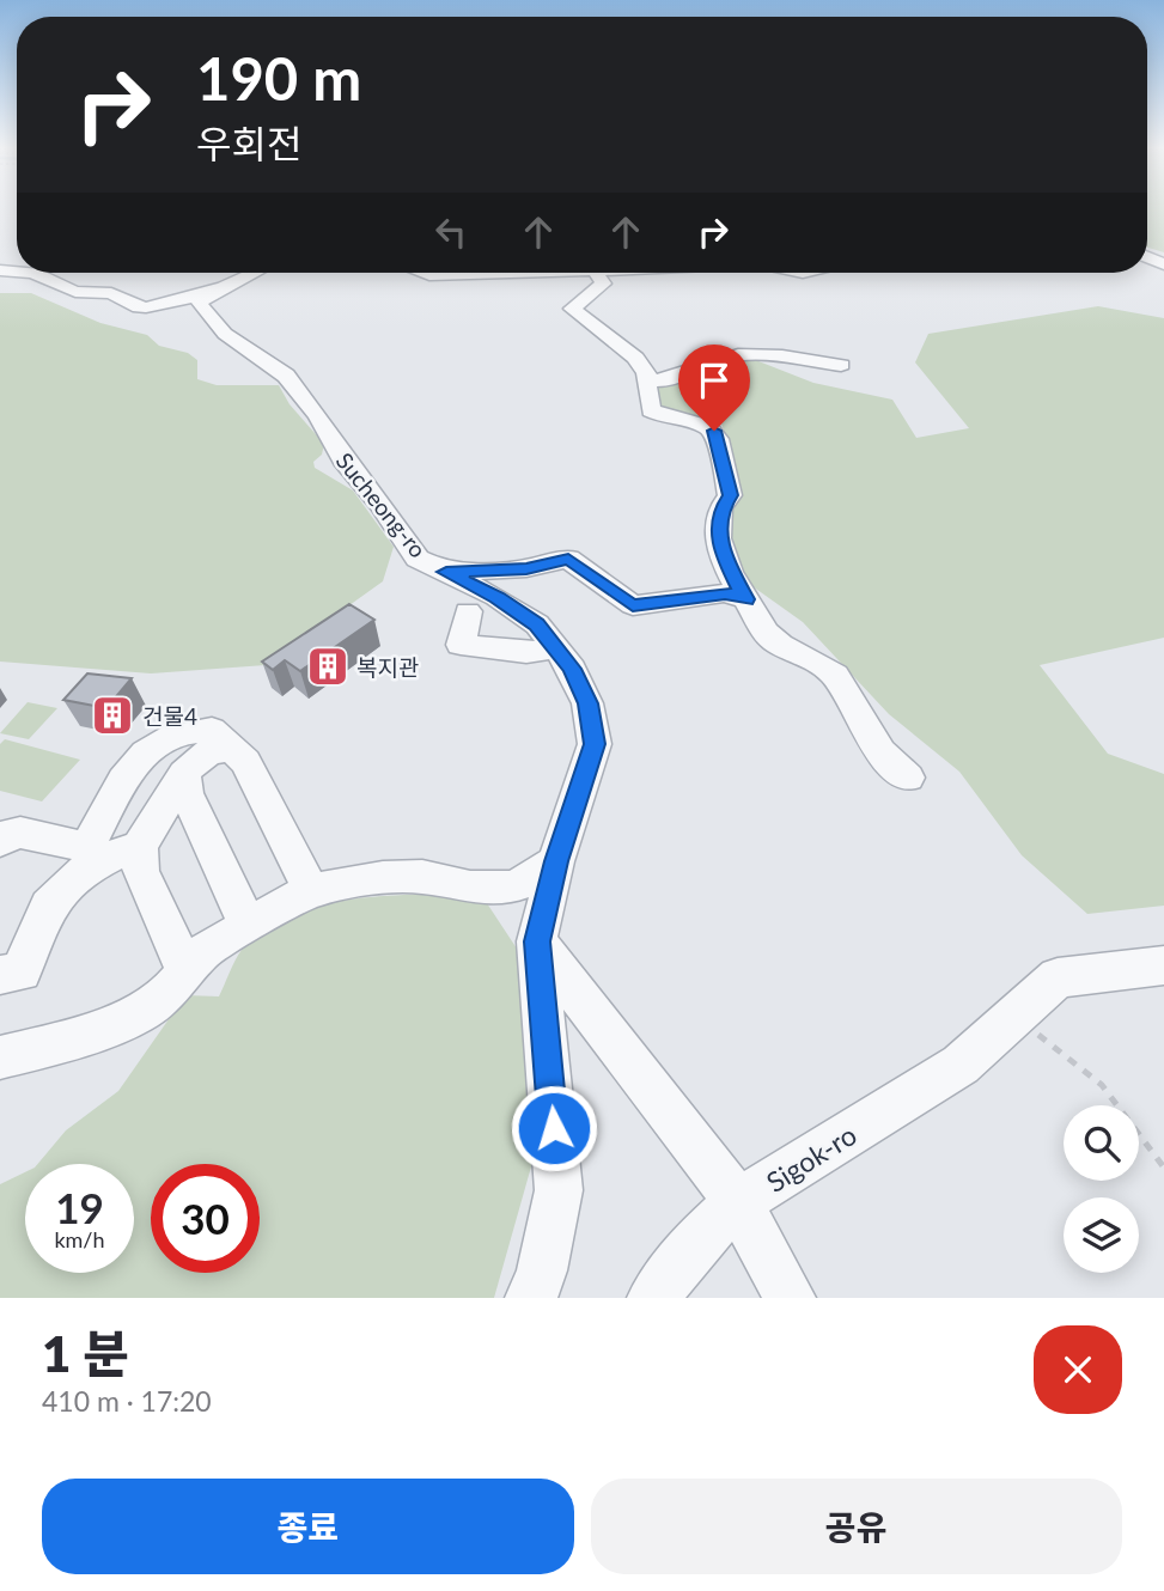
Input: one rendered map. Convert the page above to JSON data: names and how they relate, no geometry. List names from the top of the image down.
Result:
{
  "streets": {
    "street": ["Sucheong-ro", "Sigok-ro"]
  },
  "places": {
    "building": ["복지관", "건물4"]
  },
  "page": {
    "turn": ["190 m", "우회전"],
    "speed": "19 km/h",
    "limit": "30",
    "heading": ["1 분", "410 m · 17:20"],
    "buttons": ["종료", "공유"]
  }
}
